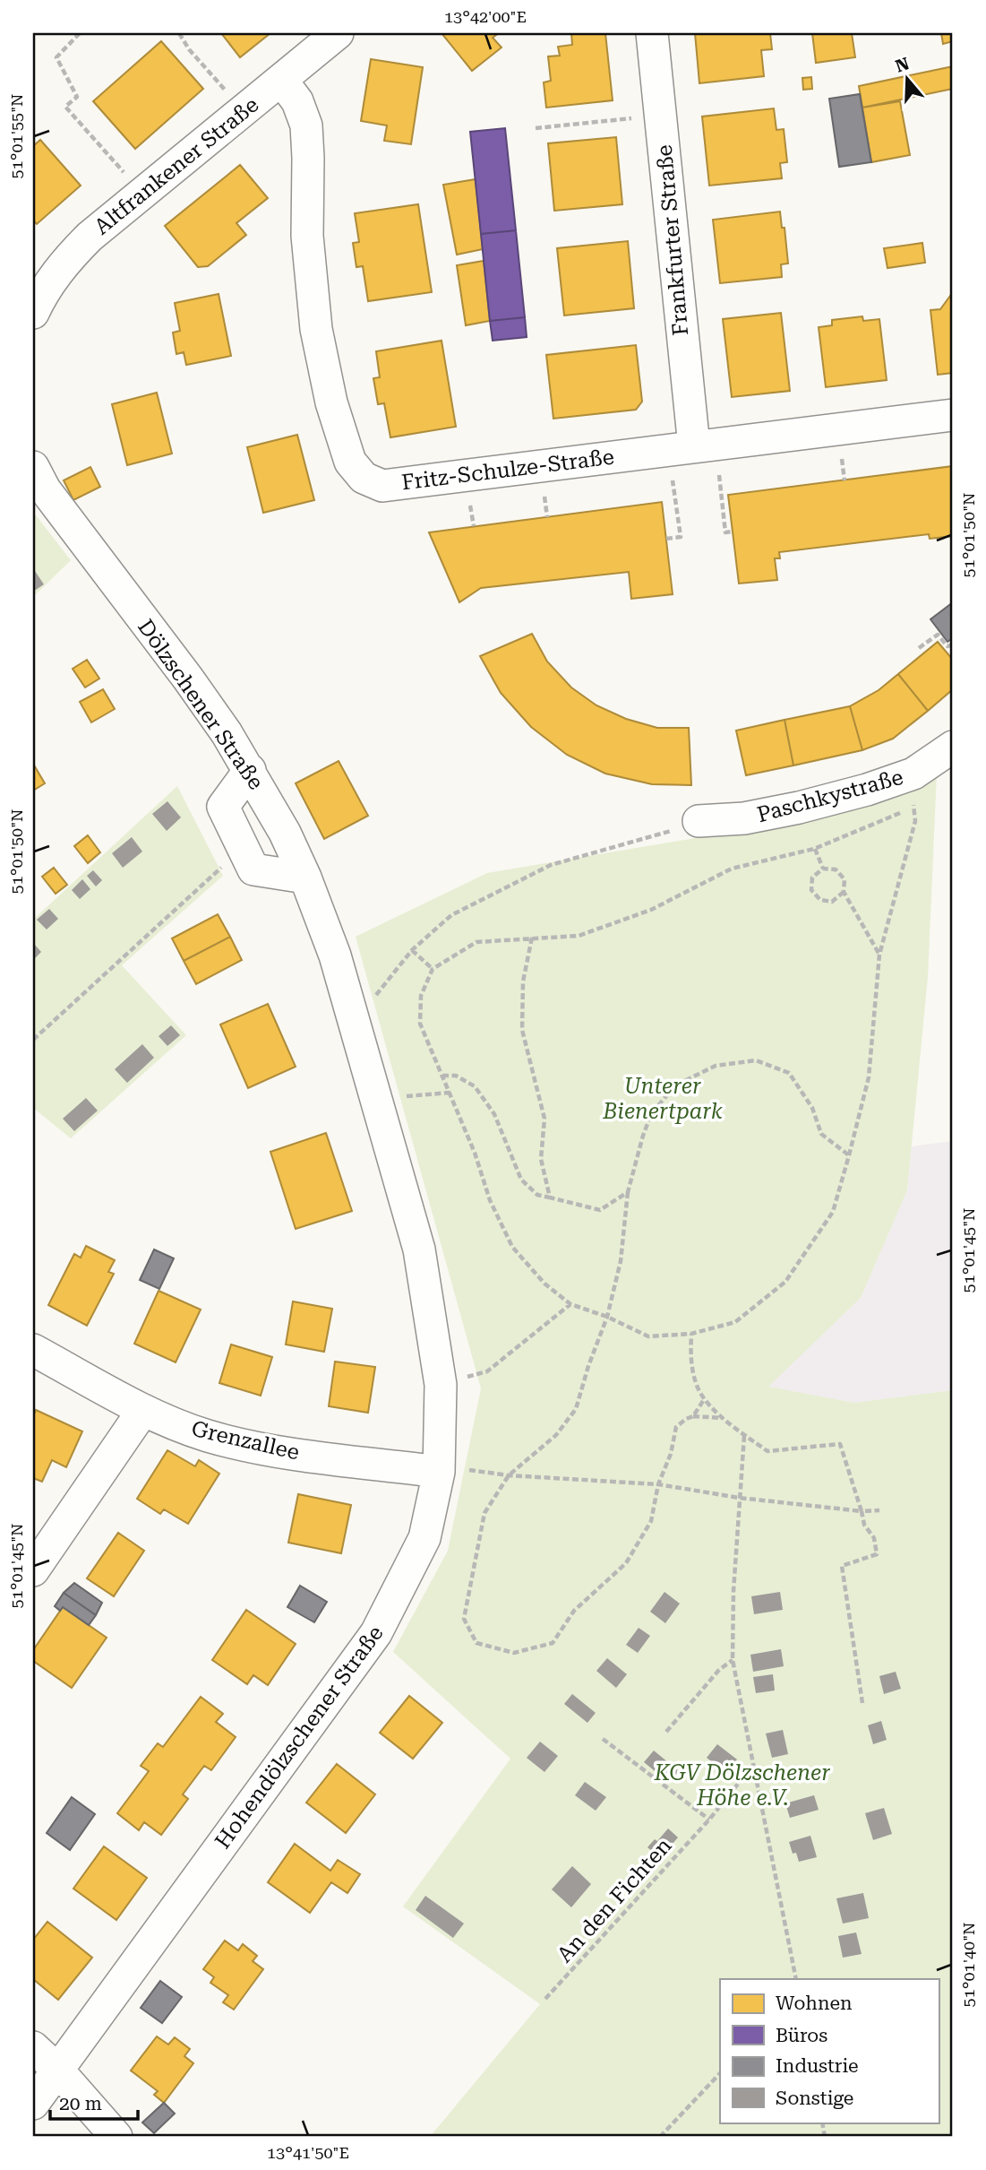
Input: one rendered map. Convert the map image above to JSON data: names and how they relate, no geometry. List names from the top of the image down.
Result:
{
  "streets": {
    "street": [
      "Altfrankener Straße",
      "Frankfurter Straße",
      "Fritz-Schulze-Straße",
      "Dölzschener Straße",
      "Paschkystraße",
      "Grenzallee",
      "Hohendölzschener Straße"
    ],
    "path": ["An den Fichten"]
  },
  "crossings": [
    ["Altfrankener Straße", "Fritz-Schulze-Straße"],
    ["Frankfurter Straße", "Fritz-Schulze-Straße"],
    ["Dölzschener Straße", "Hohendölzschener Straße"],
    ["Grenzallee", "Hohendölzschener Straße"]
  ],
  "parks": ["Unterer Bienertpark", "KGV Dölzschener Höhe e.V."],
  "legend": [
    "Wohnen",
    "Büros",
    "Industrie",
    "Sonstige"
  ],
  "scale_bar": "20 m",
  "north": "top",
  "coordinates": [
    "13°42'00\"E",
    "51°01'55\"N",
    "51°01'50\"N",
    "51°01'45\"N",
    "51°01'40\"N",
    "13°41'50\"E"
  ]
}
